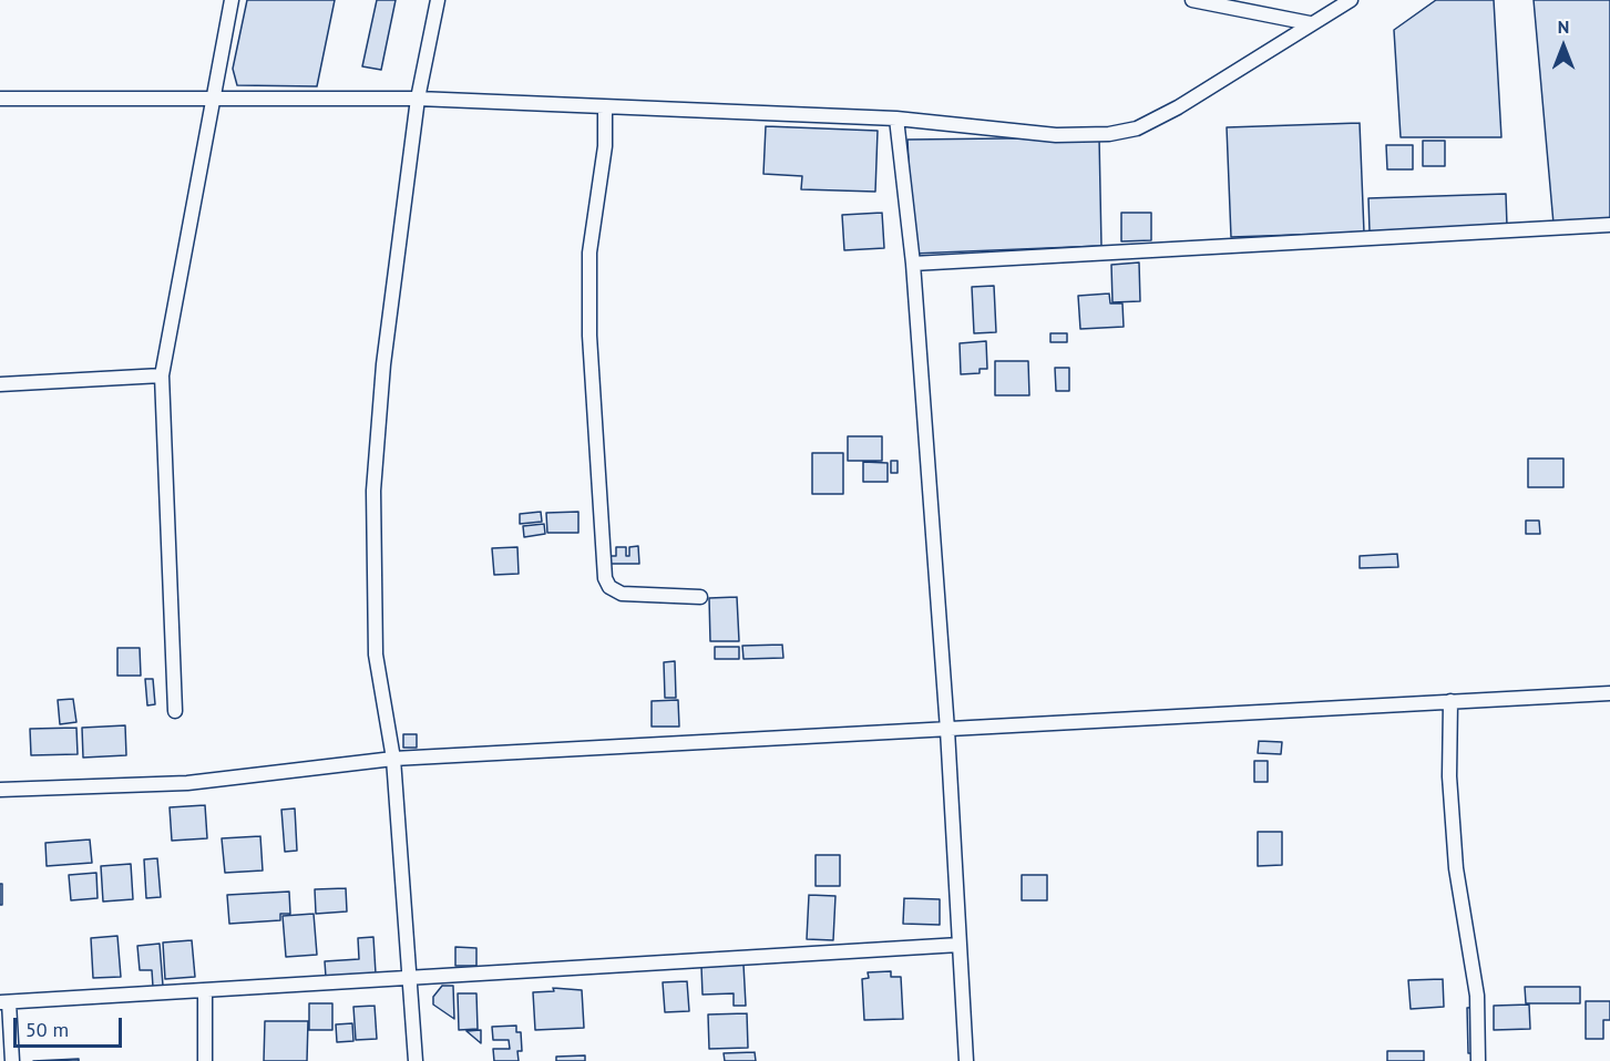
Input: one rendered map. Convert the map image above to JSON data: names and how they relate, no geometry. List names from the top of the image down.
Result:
{
  "scale_bar": "50 m",
  "north": "top"
}
